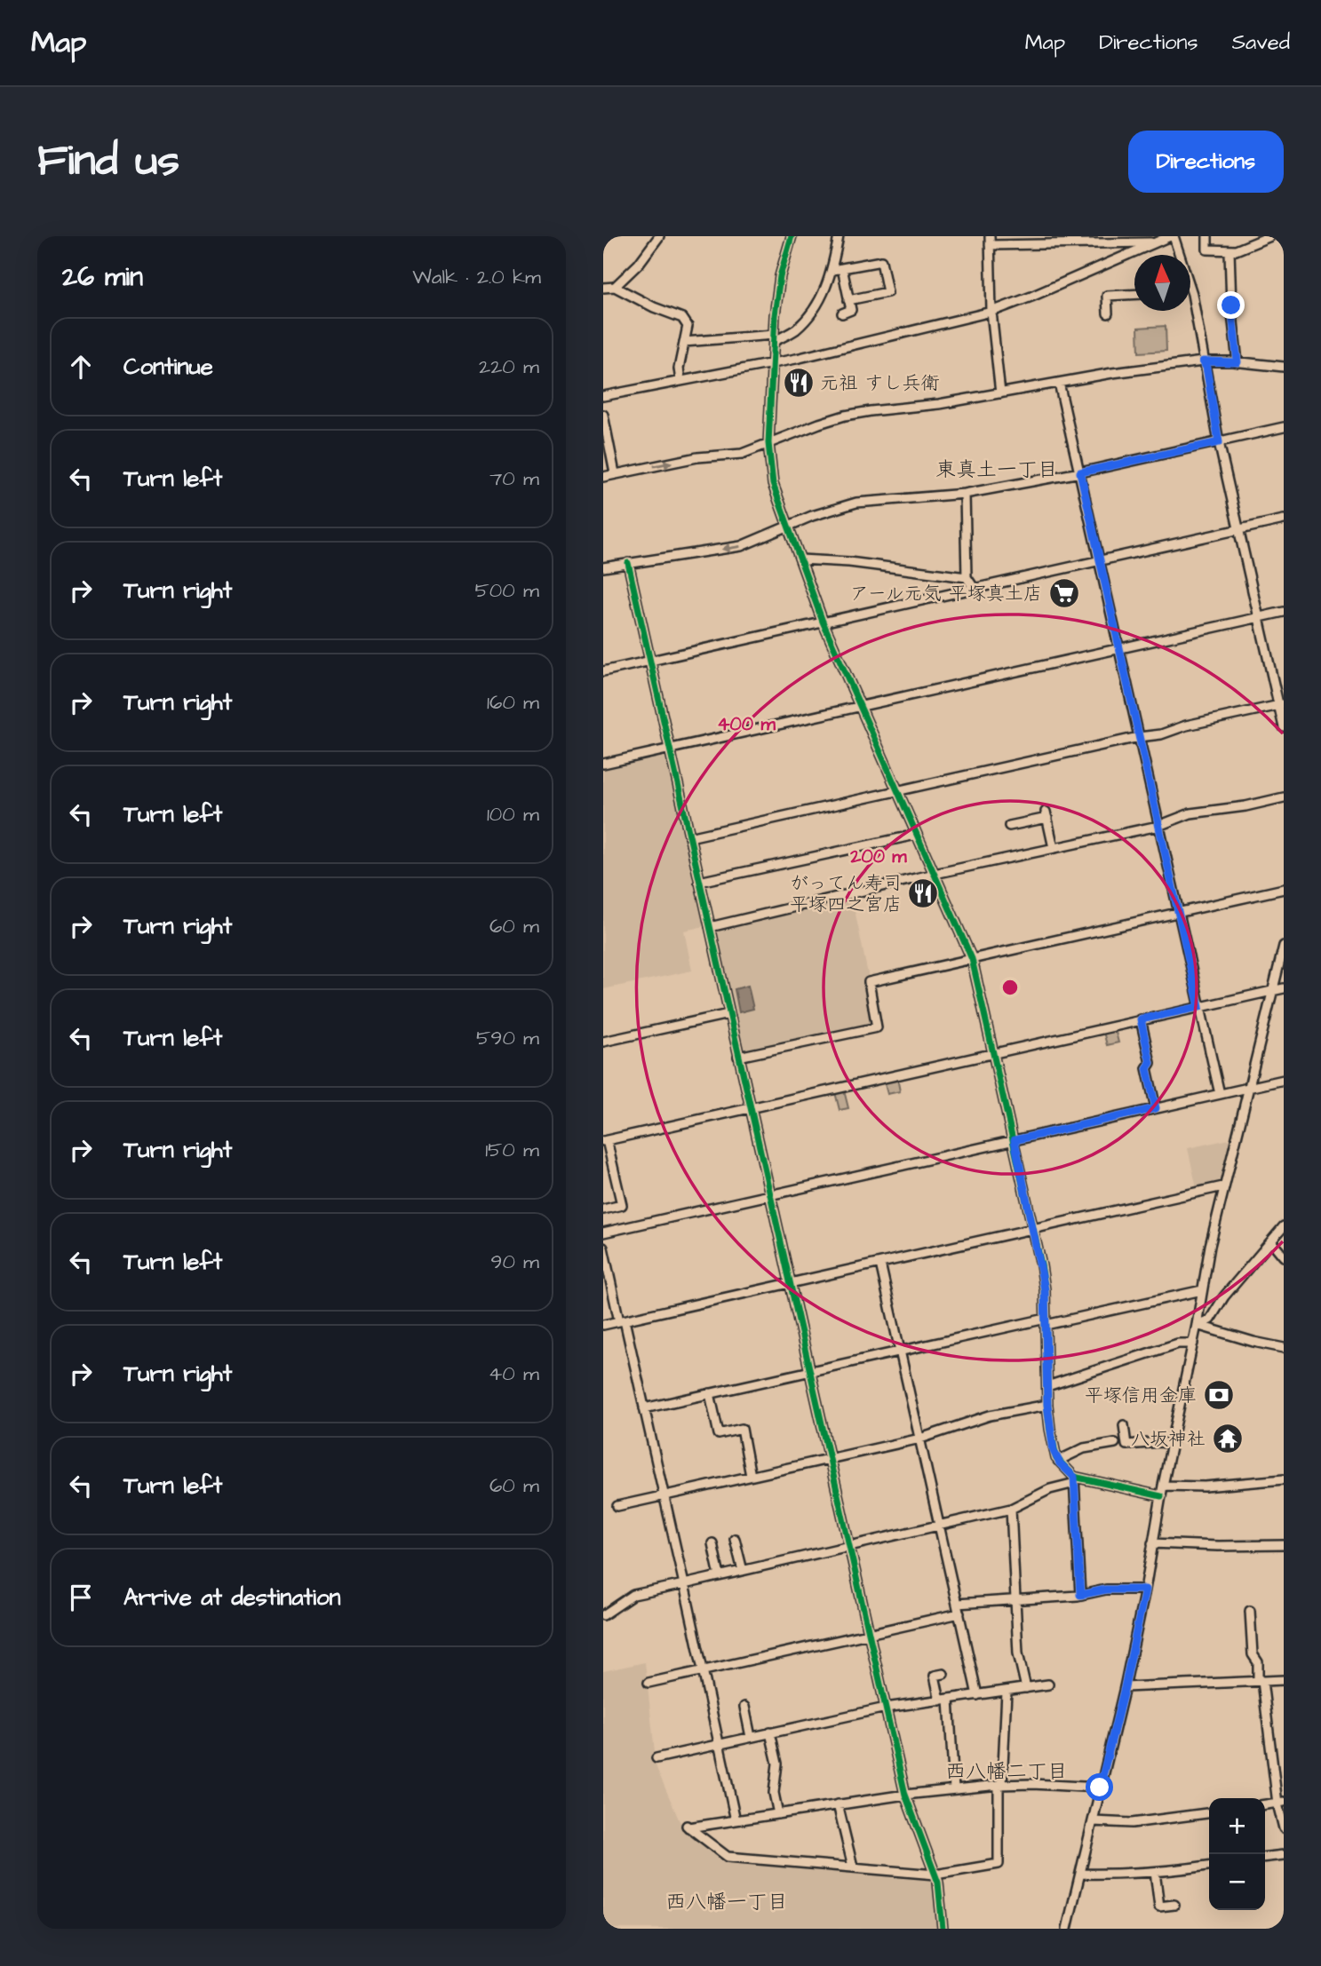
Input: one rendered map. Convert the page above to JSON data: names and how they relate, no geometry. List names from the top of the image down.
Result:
{
  "districts": ["東真土一丁目", "西八幡二丁目", "西八幡一丁目"],
  "places": {
    "restaurant": ["元祖 すし兵衛", "がってん寿司 平塚四之宮店"],
    "supermarket": ["アール元気 平塚真土店"],
    "bank": ["平塚信用金庫"],
    "temple": ["八坂神社"]
  },
  "north": "top",
  "page": {
    "header": "Map",
    "nav": ["Map", "Directions", "Saved"],
    "buttons": "Directions",
    "title": "Find us",
    "heading": ["26 min", "Walk · 2.0 km"],
    "list": [
      ["Continue", "220 m"],
      ["Turn left", "70 m"],
      ["Turn right", "500 m"],
      ["Turn right", "160 m"],
      ["Turn left", "100 m"],
      ["Turn right", "60 m"],
      ["Turn left", "590 m"],
      ["Turn right", "150 m"],
      ["Turn left", "90 m"],
      ["Turn right", "40 m"],
      ["Turn left", "60 m"],
      "Arrive at destination"
    ],
    "map_buttons": ["+", "−"]
  },
  "rings": ["400 m", "200 m"]
}
